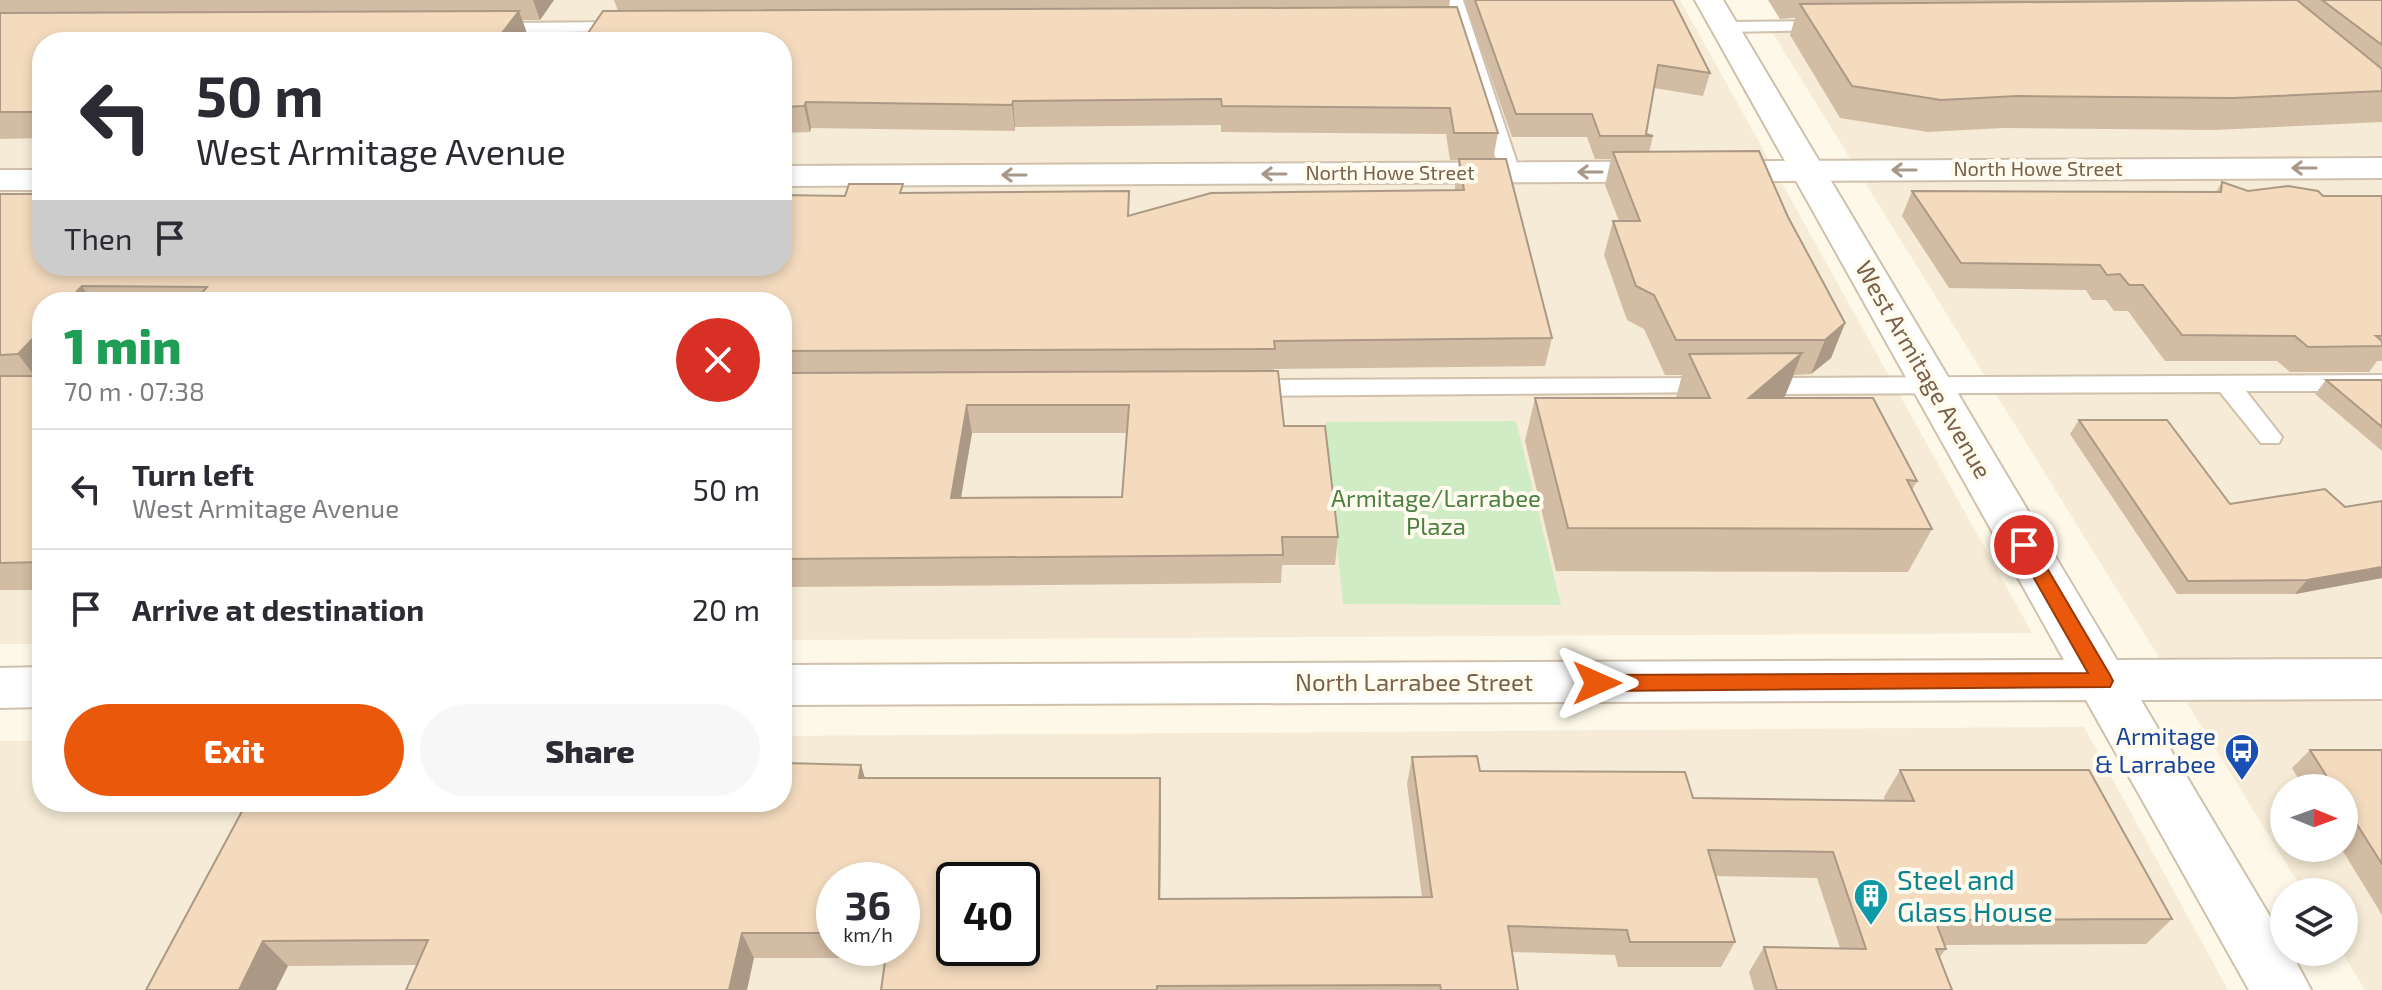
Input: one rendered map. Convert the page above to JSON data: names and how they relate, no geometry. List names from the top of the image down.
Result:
{
  "streets": {
    "street": ["North Howe Street", "West Armitage Avenue", "North Larrabee Street"]
  },
  "crossings": [
    ["North Howe Street", "West Armitage Avenue"],
    ["West Armitage Avenue", "North Larrabee Street"]
  ],
  "one_way": ["North Howe Street"],
  "parks": ["Armitage/Larrabee Plaza"],
  "places": {
    "bus stop": ["Armitage & Larrabee"],
    "building": ["Steel and Glass House"]
  },
  "north": "right",
  "page": {
    "turn": ["50 m", "West Armitage Avenue"],
    "then": "Then",
    "heading": ["1 min", "70 m · 07:38"],
    "list": [
      {
        "name": "Turn left",
        "note": "West Armitage Avenue",
        "value": "50 m"
      },
      {
        "name": "Arrive at destination",
        "value": "20 m"
      }
    ],
    "buttons": ["Exit", "Share"],
    "speed": "36 km/h",
    "limit": "40"
  }
}
